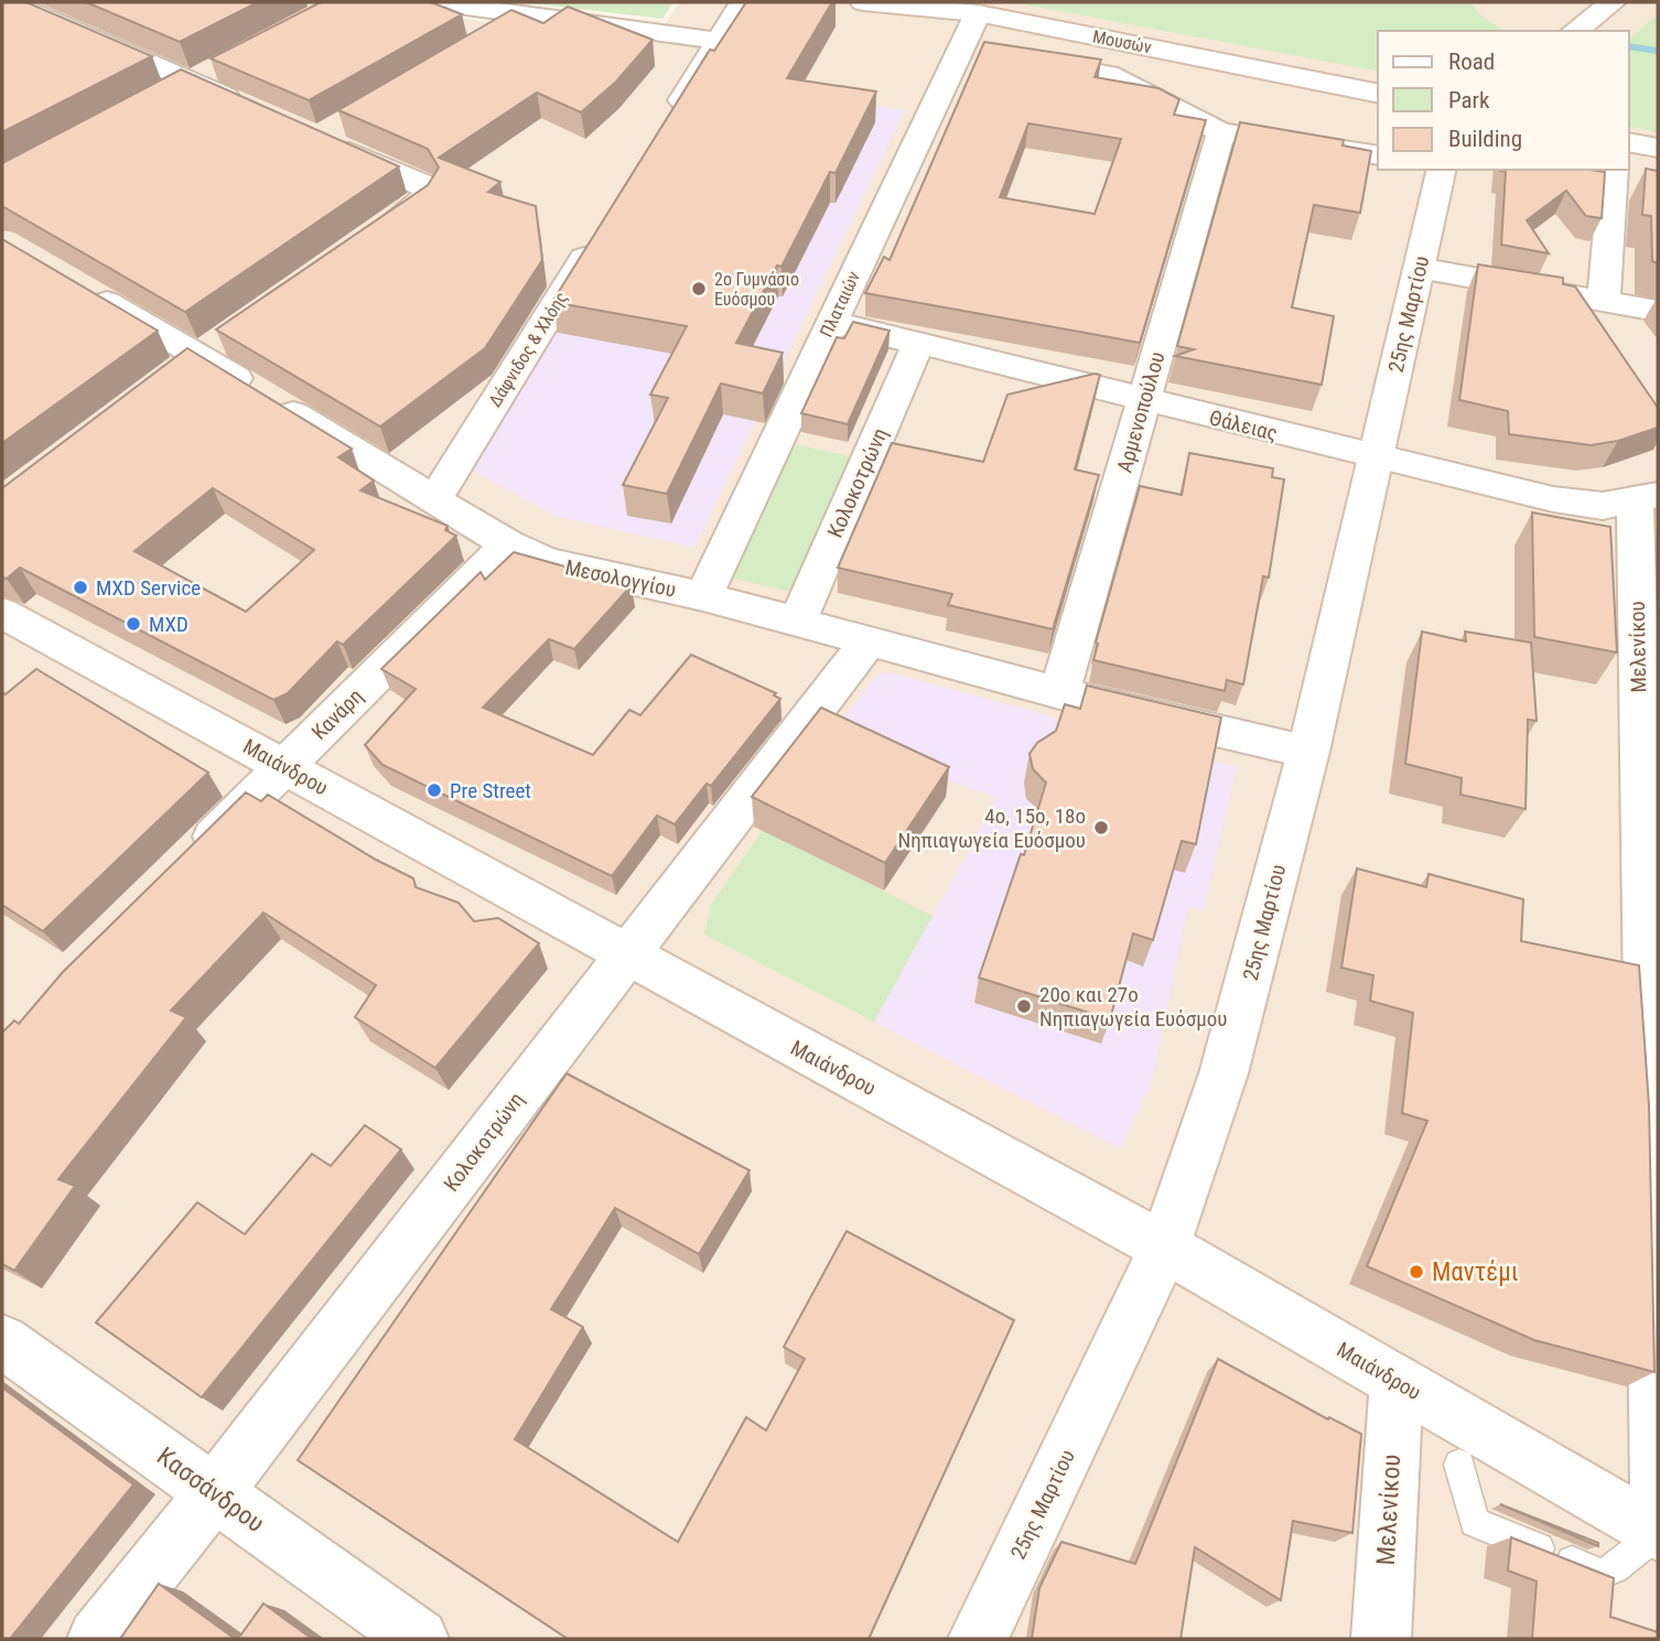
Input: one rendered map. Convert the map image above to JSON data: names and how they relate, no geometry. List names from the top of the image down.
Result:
{
  "streets": {
    "street": [
      "Μουσών",
      "Πλαταιών",
      "25ης Μαρτίου",
      "Δάφνιδος & Χλόης",
      "Αρμενοπούλου",
      "Θάλειας",
      "Κολοκοτρώνη",
      "Μεσολογγίου",
      "Μελενίκου",
      "Κανάρη",
      "Μαιάνδρου",
      "Κασσάνδρου"
    ]
  },
  "crossings": [
    ["Μουσών", "Πλαταιών"],
    ["Μουσών", "Αρμενοπούλου"],
    ["Πλαταιών", "Θάλειας"],
    ["Πλαταιών", "Μεσολογγίου"],
    ["25ης Μαρτίου", "Θάλειας"],
    ["25ης Μαρτίου", "Μεσολογγίου"],
    ["25ης Μαρτίου", "Μαιάνδρου"],
    ["Δάφνιδος & Χλόης", "Μεσολογγίου"],
    ["Αρμενοπούλου", "Θάλειας"],
    ["Αρμενοπούλου", "Μεσολογγίου"],
    ["Θάλειας", "Κολοκοτρώνη"],
    ["Θάλειας", "Μελενίκου"],
    ["Κολοκοτρώνη", "Μεσολογγίου"],
    ["Κολοκοτρώνη", "Μαιάνδρου"],
    ["Κολοκοτρώνη", "Κασσάνδρου"],
    ["Μεσολογγίου", "Κανάρη"],
    ["Μελενίκου", "Μαιάνδρου"],
    ["Κανάρη", "Μαιάνδρου"]
  ],
  "places": [
    "2ο Γυμνάσιο Ευόσμου",
    "MXD Service",
    "MXD",
    "Pre Street",
    "4ο, 15ο, 18ο Νηπιαγωγεία Ευόσμου",
    "20ο και 27ο Νηπιαγωγεία Ευόσμου",
    "Μαντέμι"
  ],
  "legend": ["Road", "Park", "Building"]
}
